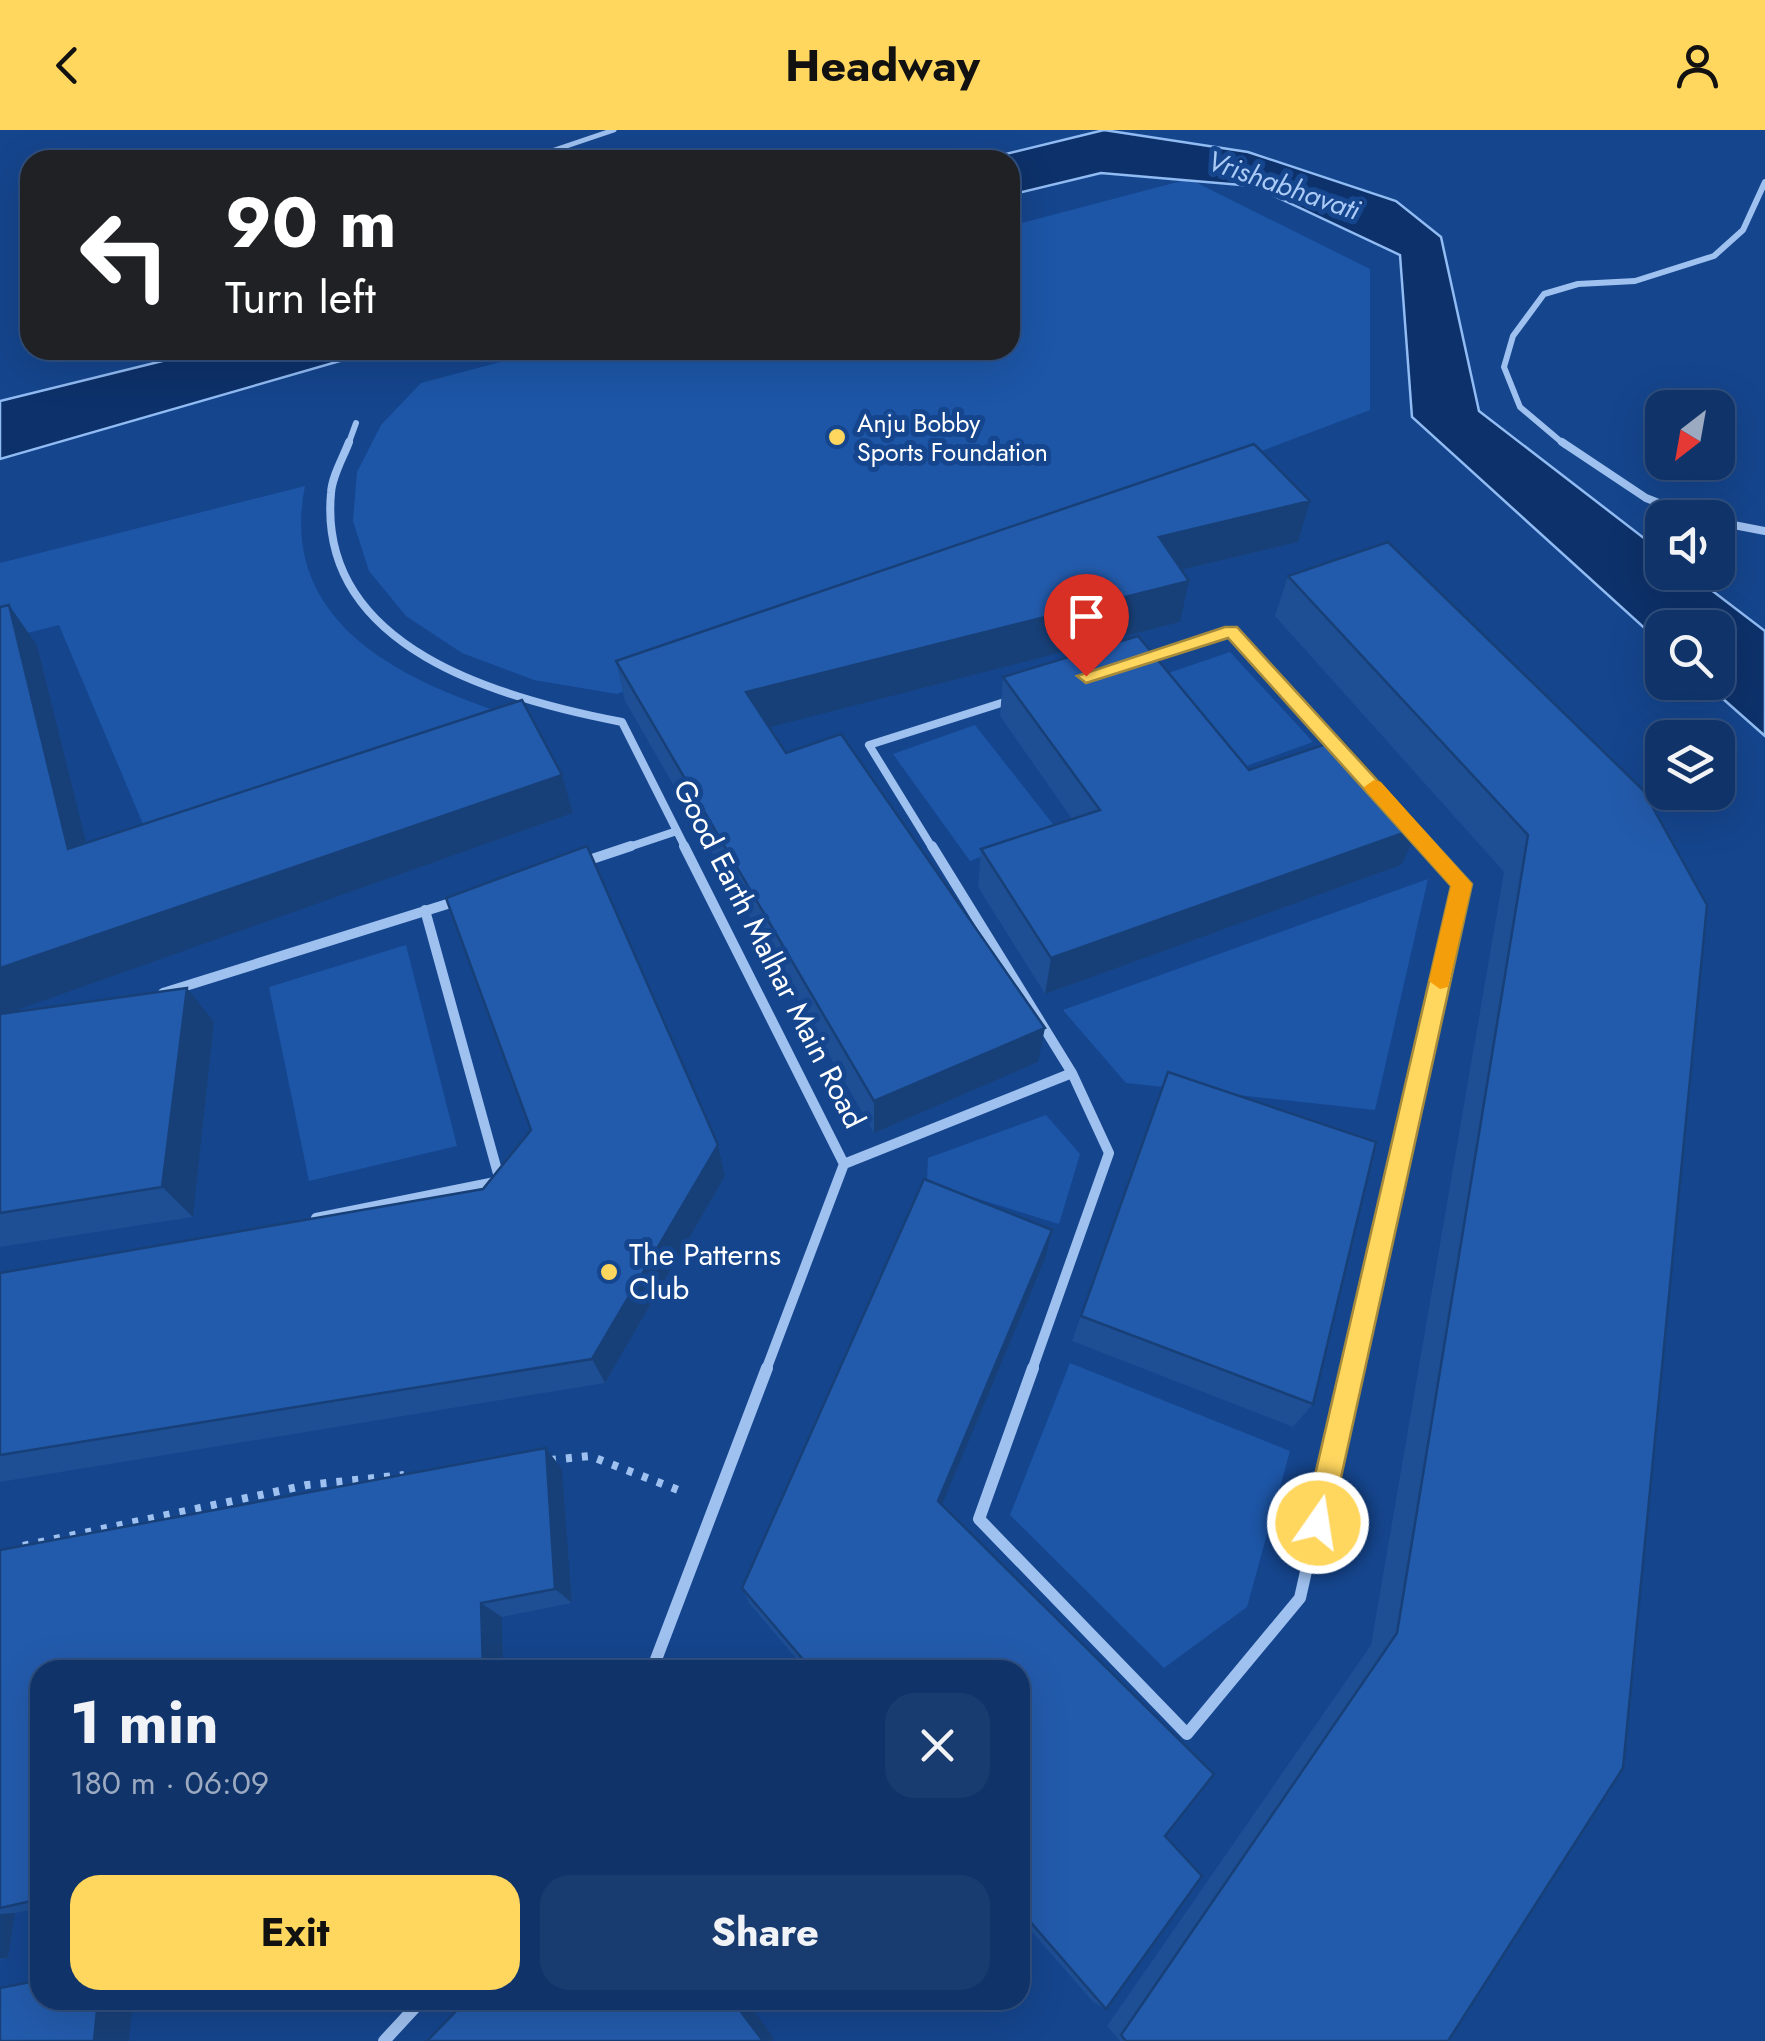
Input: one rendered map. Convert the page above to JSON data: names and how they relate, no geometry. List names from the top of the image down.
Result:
{
  "streets": {
    "street": ["Good Earth Malhar Main Road"]
  },
  "water": ["Vrishabhavati"],
  "places": ["Anju Bobby Sports Foundation", "The Patterns Club"],
  "north": "bottom left",
  "page": {
    "header": "Headway",
    "turn": ["90 m", "Turn left"],
    "heading": ["1 min", "180 m · 06:09"],
    "buttons": ["Exit", "Share"]
  }
}
